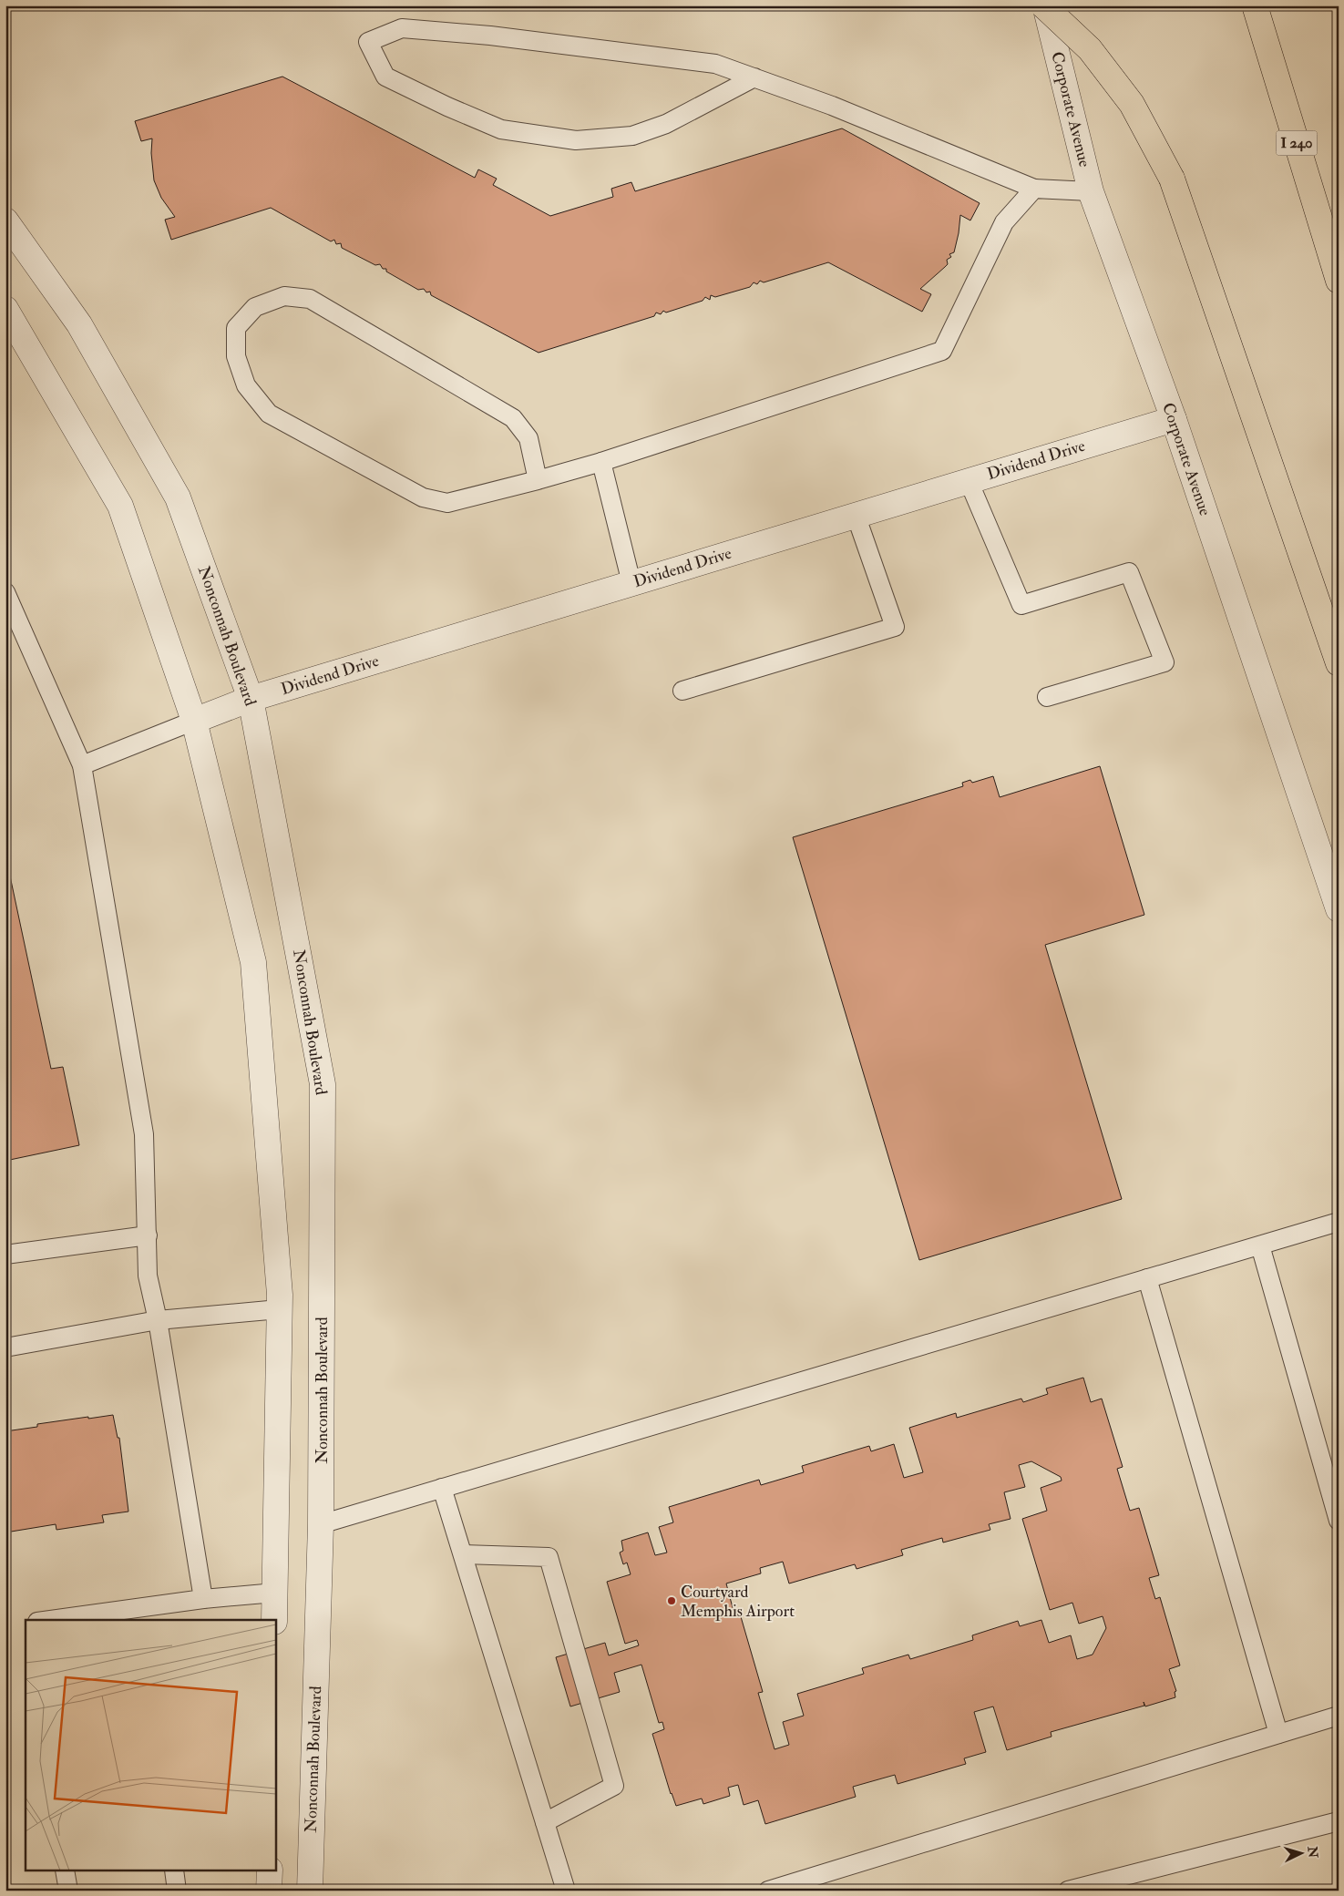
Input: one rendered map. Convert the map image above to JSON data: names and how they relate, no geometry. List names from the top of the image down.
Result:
{
  "streets": {
    "highway": ["I 240"],
    "street": ["Corporate Avenue", "Dividend Drive", "Nonconnah Boulevard"]
  },
  "crossings": [
    ["Corporate Avenue", "Dividend Drive"],
    ["Dividend Drive", "Nonconnah Boulevard"]
  ],
  "places": ["Courtyard Memphis Airport"],
  "north": "right"
}
